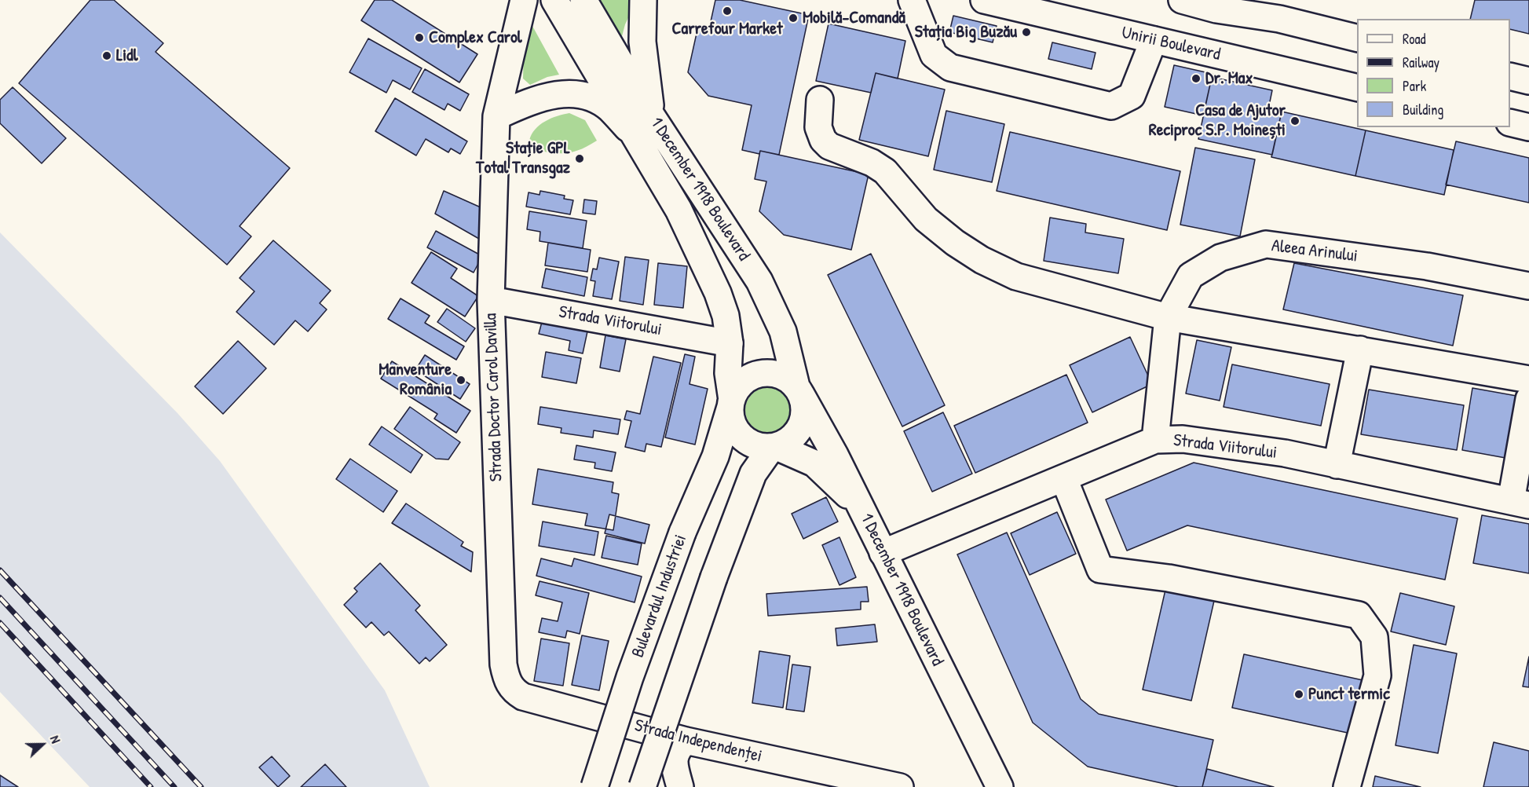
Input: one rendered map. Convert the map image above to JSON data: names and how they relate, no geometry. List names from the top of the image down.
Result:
{
  "streets": {
    "street": [
      "Unirii Boulevard",
      "1 December 1918 Boulevard",
      "Aleea Arinului",
      "Strada Viitorului",
      "Strada Doctor Carol Davilla",
      "Bulevardul Industriei",
      "Strada Independenței"
    ]
  },
  "crossings": [
    ["1 December 1918 Boulevard", "Strada Viitorului"],
    ["1 December 1918 Boulevard", "Bulevardul Industriei"],
    ["Aleea Arinului", "Strada Viitorului"],
    ["Strada Viitorului", "Strada Doctor Carol Davilla"],
    ["Strada Doctor Carol Davilla", "Strada Independenței"]
  ],
  "places": [
    "Carrefour Market",
    "Mobilă-Comandă",
    "Stația Big Buzău",
    "Complex Carol",
    "Lidl",
    "Dr. Max",
    "Casa de Ajutor Reciproc S.P. Moinești",
    "Stație GPL Total Transgaz",
    "Manventure România",
    "Punct termic"
  ],
  "legend": [
    "Road",
    "Railway",
    "Park",
    "Building"
  ],
  "north": "right"
}
